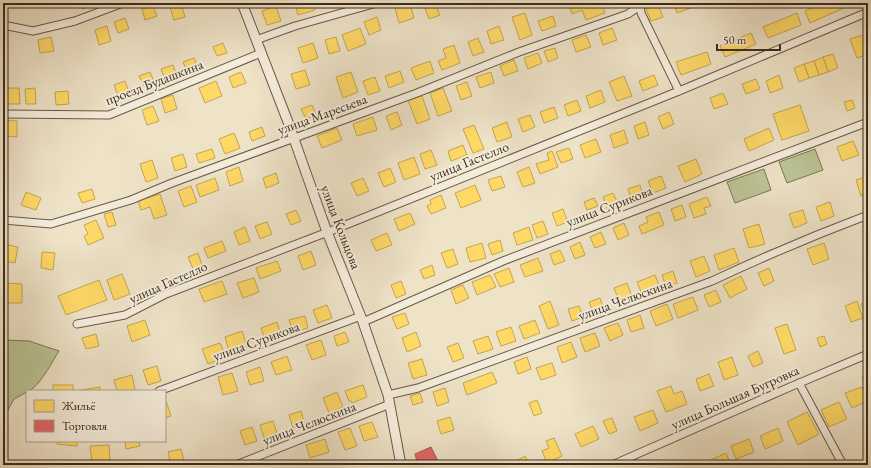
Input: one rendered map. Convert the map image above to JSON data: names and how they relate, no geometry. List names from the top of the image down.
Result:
{
  "streets": {
    "street": [
      "проезд Будашкина",
      "улица Маресьева",
      "улица Гастелло",
      "улица Сурикова",
      "улица Кольцова",
      "улица Челюскина",
      "улица Большая Бугровка"
    ]
  },
  "crossings": [
    ["проезд Будашкина", "улица Кольцова"],
    ["улица Маресьева", "улица Кольцова"],
    ["улица Гастелло", "улица Кольцова"],
    ["улица Сурикова", "улица Кольцова"],
    ["улица Кольцова", "улица Челюскина"]
  ],
  "legend": ["Жильё", "Торговля"],
  "scale_bar": "50 m"
}
